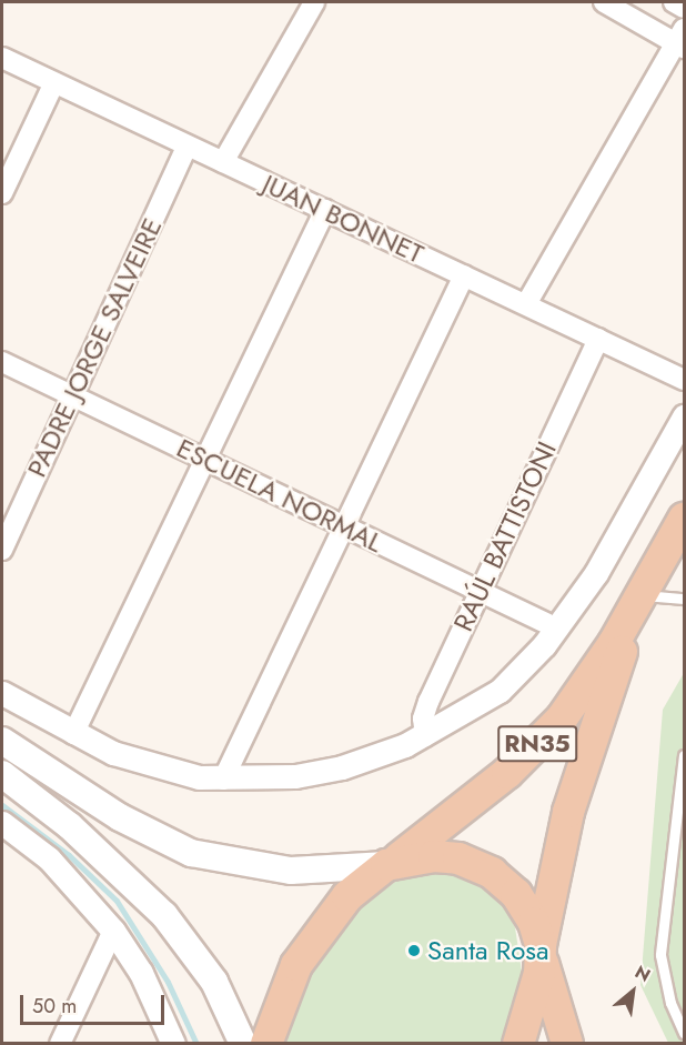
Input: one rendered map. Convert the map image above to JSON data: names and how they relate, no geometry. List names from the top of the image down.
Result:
{
  "streets": {
    "highway": ["RN35"],
    "street": [
      "JUAN BONNET",
      "PADRE JORGE SALVEIRE",
      "ESCUELA NORMAL",
      "RAÚL BATTISTONI"
    ]
  },
  "crossings": [
    ["JUAN BONNET", "PADRE JORGE SALVEIRE"],
    ["JUAN BONNET", "RAÚL BATTISTONI"],
    ["PADRE JORGE SALVEIRE", "ESCUELA NORMAL"],
    ["ESCUELA NORMAL", "RAÚL BATTISTONI"]
  ],
  "places": ["Santa Rosa"],
  "scale_bar": "50 m",
  "north": "top right"
}
